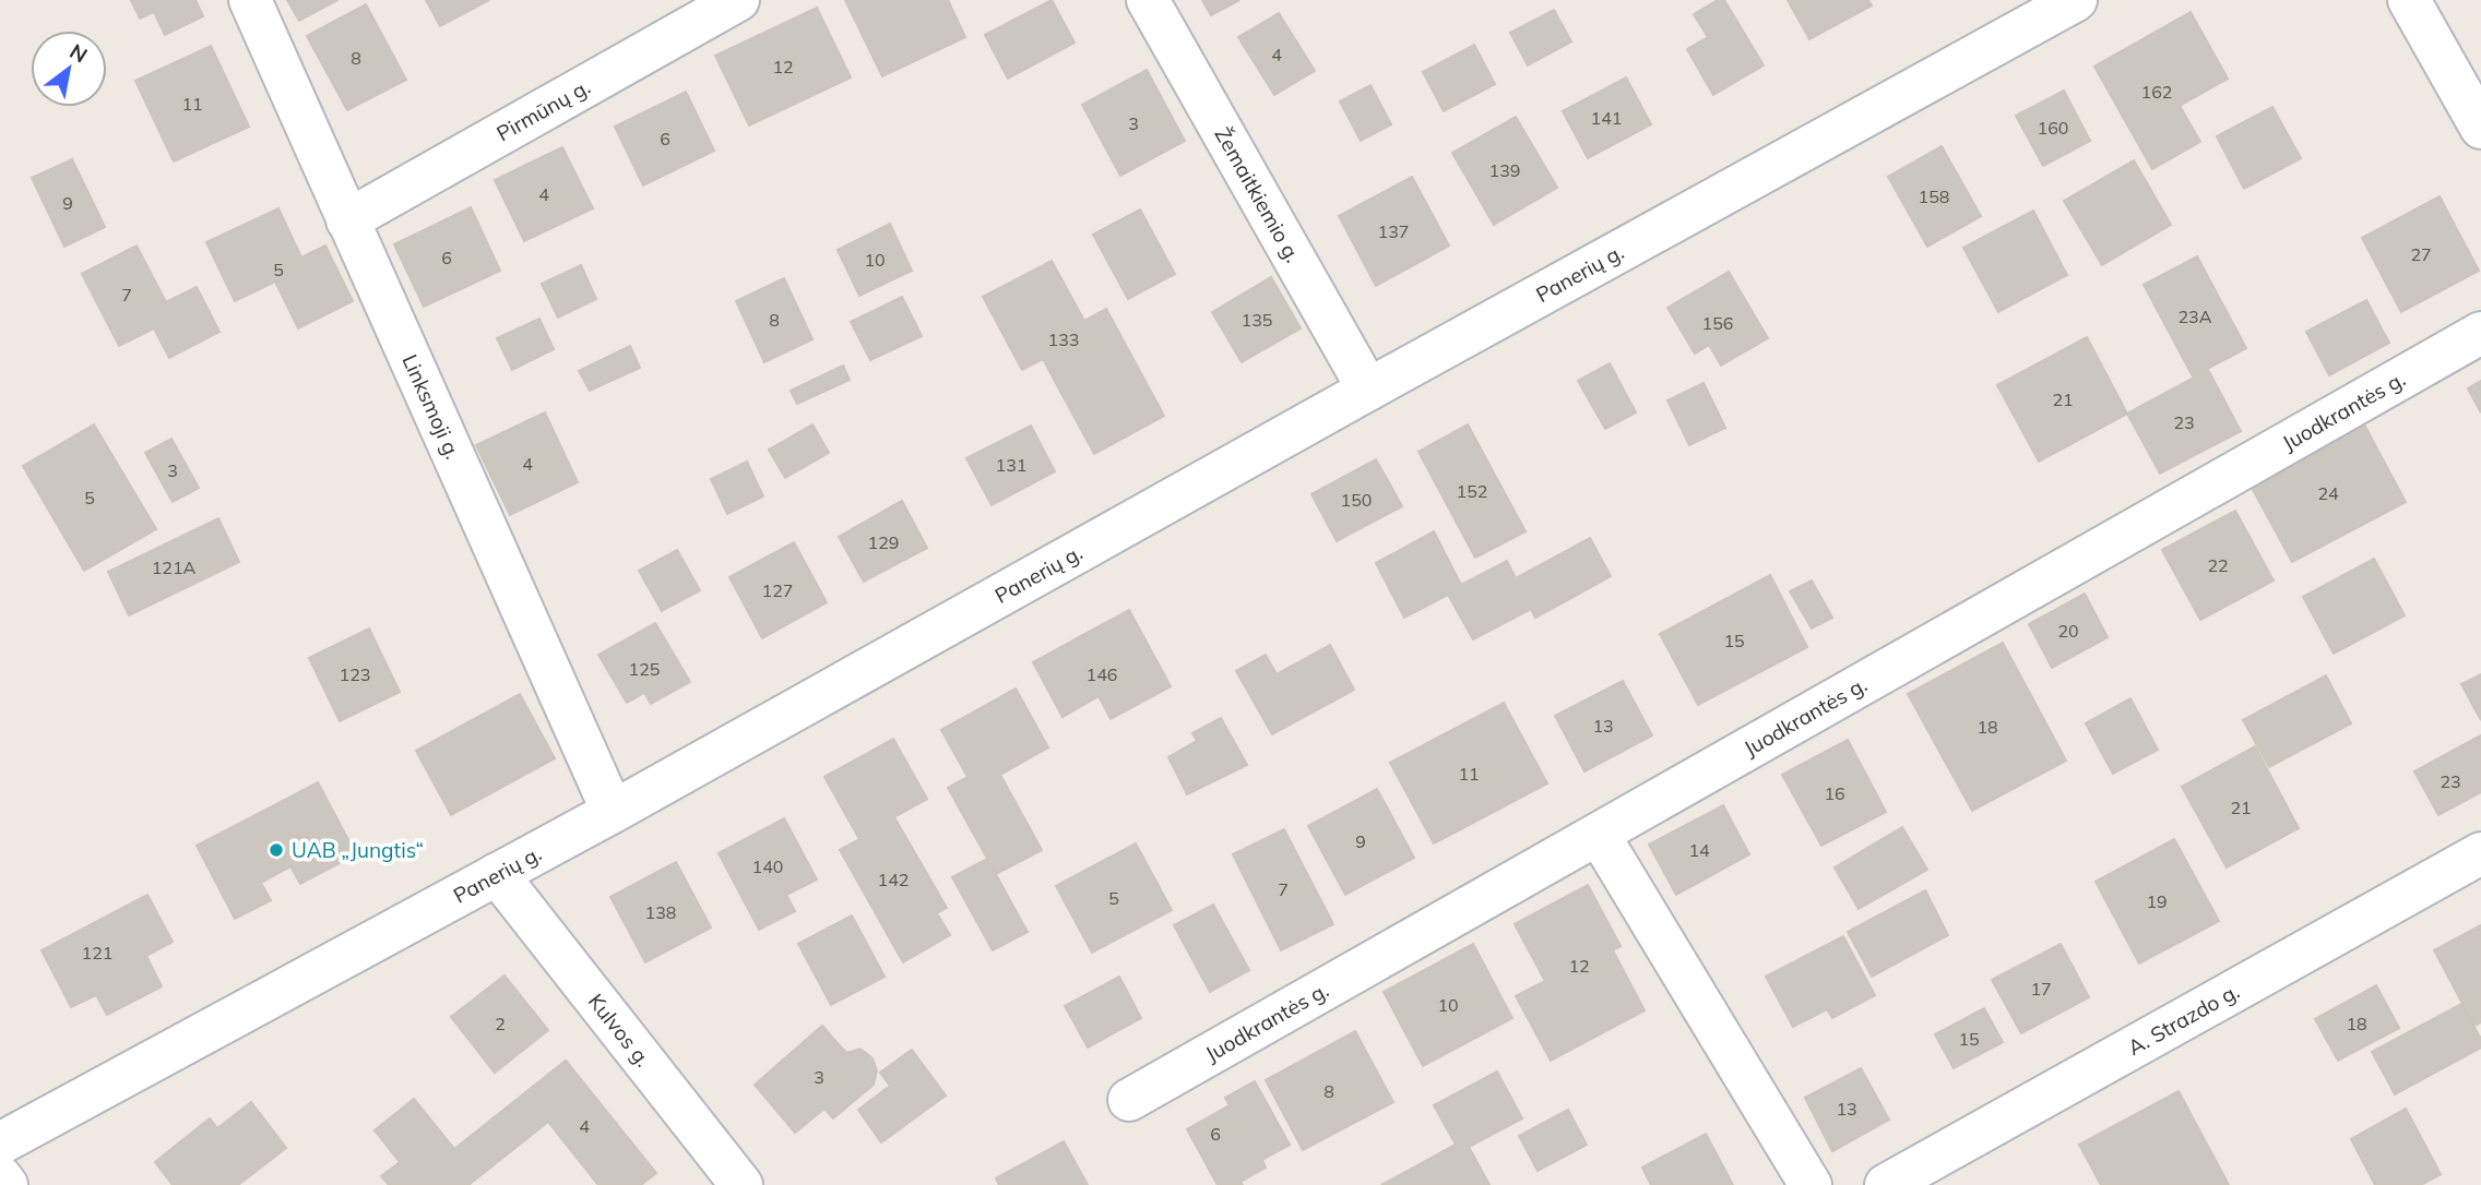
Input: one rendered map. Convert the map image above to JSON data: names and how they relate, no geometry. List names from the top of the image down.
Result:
{
  "streets": {
    "street": [
      "Pirmūnų g.",
      "Žemaitkiemio g.",
      "Panerių g.",
      "Linksmoji g.",
      "Juodkrantės g.",
      "A. Strazdo g.",
      "Kulvos g."
    ]
  },
  "crossings": [
    ["Pirmūnų g.", "Linksmoji g."],
    ["Žemaitkiemio g.", "Panerių g."],
    ["Panerių g.", "Linksmoji g."],
    ["Panerių g.", "Kulvos g."]
  ],
  "places": ["UAB „Jungtis“"],
  "house_numbers": [
    "4",
    "8",
    "12",
    "162",
    "11",
    "141",
    "3",
    "160",
    "6",
    "139",
    "4",
    "158",
    "9",
    "137",
    "27",
    "6",
    "10",
    "5",
    "7",
    "23A",
    "8",
    "135",
    "156",
    "133",
    "21",
    "23",
    "4",
    "131",
    "3",
    "152",
    "24",
    "5",
    "150",
    "129",
    "22",
    "121A",
    "127",
    "20",
    "15",
    "125",
    "123",
    "146",
    "13",
    "18",
    "11",
    "23",
    "16",
    "21",
    "9",
    "14",
    "140",
    "142",
    "7",
    "5",
    "19",
    "138",
    "121",
    "12",
    "17",
    "10",
    "2",
    "18",
    "15",
    "3",
    "8",
    "13",
    "4",
    "6"
  ],
  "north": "top right"
}
